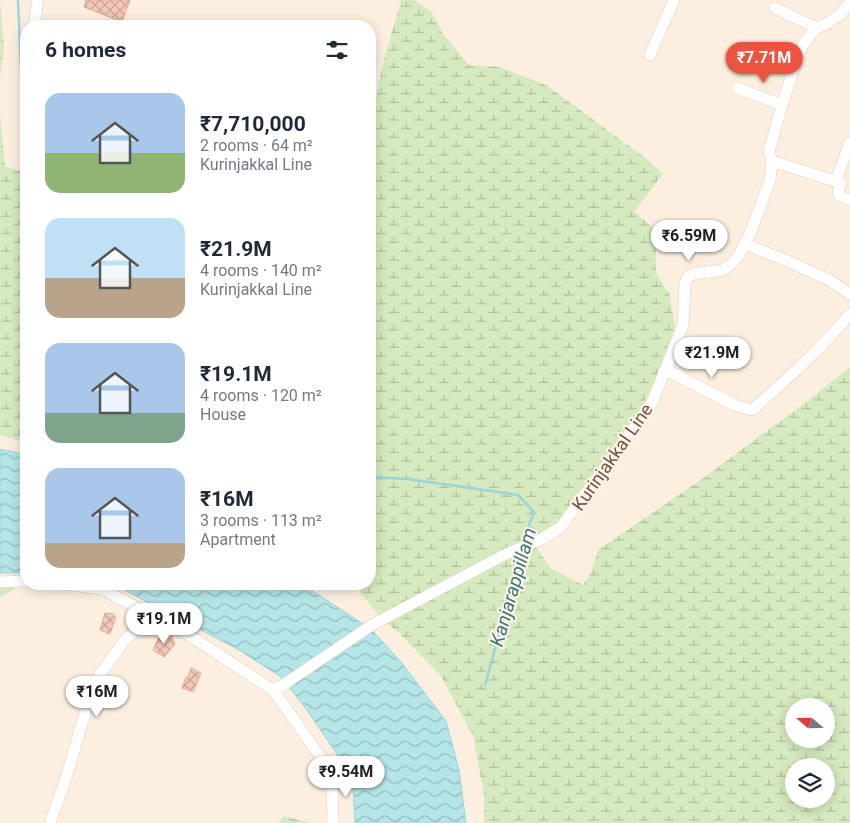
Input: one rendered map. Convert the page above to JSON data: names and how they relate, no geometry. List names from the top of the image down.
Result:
{
  "streets": {
    "street": ["Kurinjakkal Line"]
  },
  "water": ["Kanjarappillam"],
  "north": "left",
  "page": {
    "heading": "6 homes",
    "price": [
      "₹7.71M",
      "₹6.59M",
      "₹21.9M",
      "₹19.1M",
      "₹16M",
      "₹9.54M"
    ],
    "list": [
      {
        "name": "₹7,710,000",
        "note": "2 rooms · 64 m² · Kurinjakkal Line"
      },
      {
        "name": "₹21.9M",
        "note": "4 rooms · 140 m² · Kurinjakkal Line"
      },
      {
        "name": "₹19.1M",
        "note": "4 rooms · 120 m² · House"
      },
      {
        "name": "₹16M",
        "note": "3 rooms · 113 m² · Apartment"
      }
    ]
  }
}
